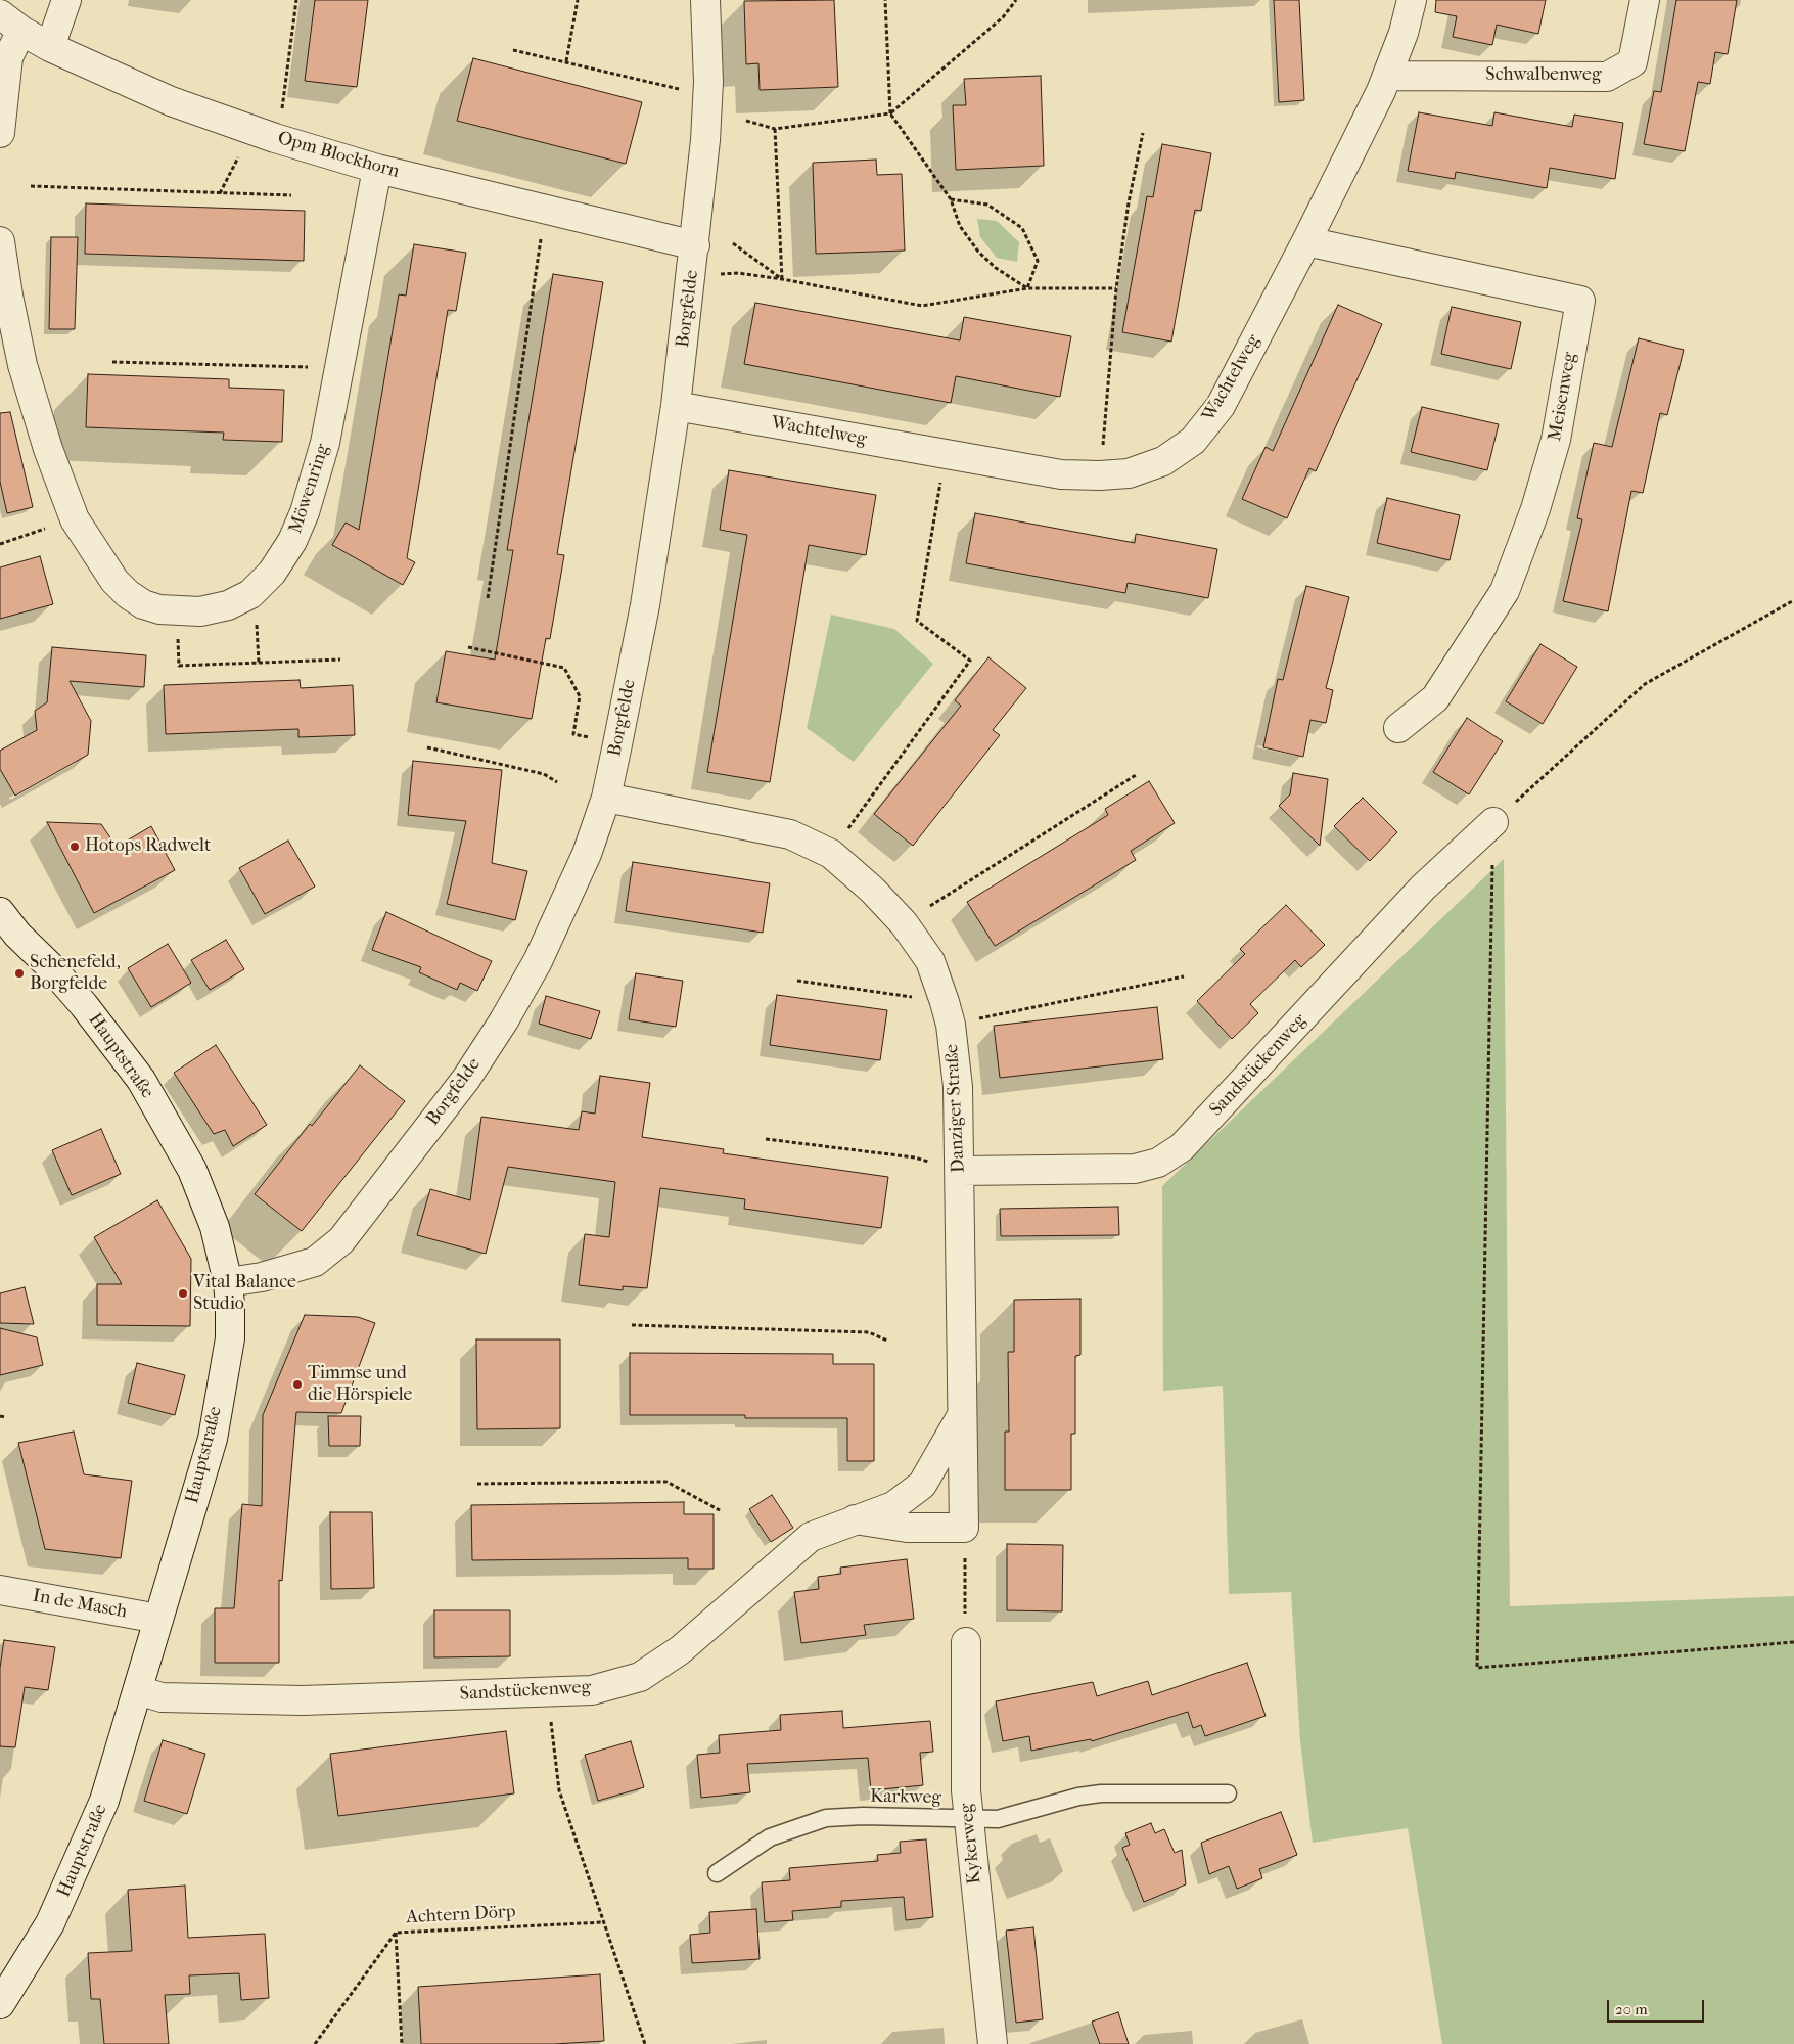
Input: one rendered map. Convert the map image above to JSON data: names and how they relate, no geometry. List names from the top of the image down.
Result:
{
  "streets": {
    "street": [
      "Schwalbenweg",
      "Opm Blockhorn",
      "Borgfelde",
      "Wachtelweg",
      "Meisenweg",
      "Möwenring",
      "Hauptstraße",
      "Sandstückenweg",
      "Danziger Straße",
      "In de Masch",
      "Kykerweg"
    ],
    "lane": ["Karkweg"],
    "path": ["Achtern Dörp"]
  },
  "crossings": [
    ["Schwalbenweg", "Wachtelweg"],
    ["Opm Blockhorn", "Borgfelde"],
    ["Opm Blockhorn", "Möwenring"],
    ["Borgfelde", "Wachtelweg"],
    ["Borgfelde", "Hauptstraße"],
    ["Borgfelde", "Danziger Straße"],
    ["Wachtelweg", "Meisenweg"],
    ["Hauptstraße", "Sandstückenweg"],
    ["Hauptstraße", "In de Masch"],
    ["Sandstückenweg", "Danziger Straße"],
    ["Karkweg", "Kykerweg"]
  ],
  "places": [
    "Hotops Radwelt",
    "Schenefeld, Borgfelde",
    "Vital Balance Studio",
    "Timmse und die Hörspiele"
  ],
  "scale_bar": "20 m"
}
